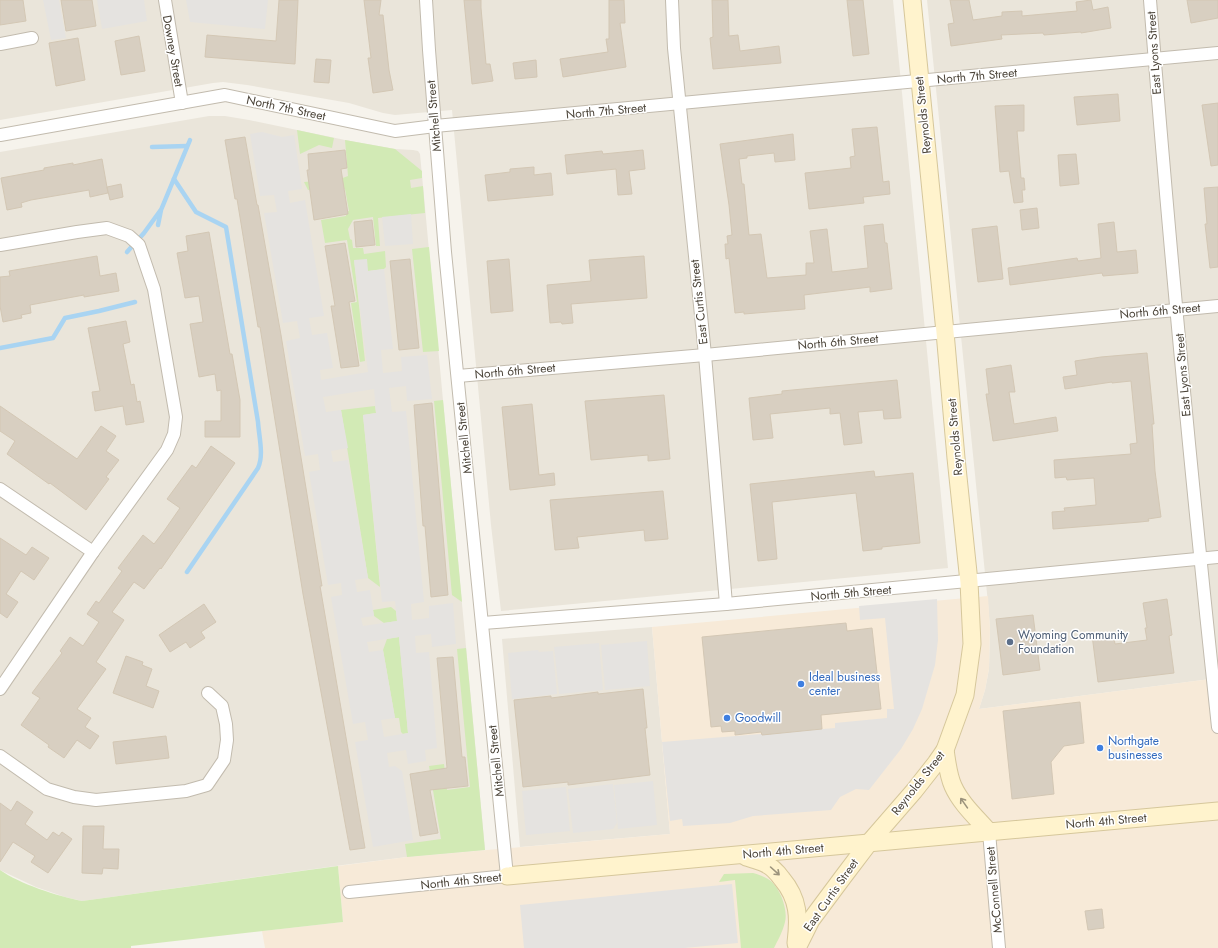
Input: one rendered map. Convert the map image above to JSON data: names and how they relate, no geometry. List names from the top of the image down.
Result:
{
  "streets": {
    "main road": ["Reynolds Street", "East Curtis Street", "North 4th Street"],
    "street": [
      "Downey Street",
      "East Lyons Street",
      "North 7th Street",
      "Mitchell Street",
      "North 6th Street",
      "North 5th Street",
      "McConnell Street"
    ]
  },
  "crossings": [
    ["Downey Street", "North 7th Street"],
    ["East Lyons Street", "North 7th Street"],
    ["East Lyons Street", "North 6th Street"],
    ["East Lyons Street", "North 5th Street"],
    ["North 7th Street", "Reynolds Street"],
    ["North 7th Street", "Mitchell Street"],
    ["North 7th Street", "East Curtis Street"],
    ["Reynolds Street", "East Curtis Street"],
    ["Reynolds Street", "North 6th Street"],
    ["Reynolds Street", "North 5th Street"],
    ["Reynolds Street", "North 4th Street"],
    ["Mitchell Street", "North 6th Street"],
    ["Mitchell Street", "North 5th Street"],
    ["Mitchell Street", "North 4th Street"],
    ["East Curtis Street", "North 6th Street"],
    ["East Curtis Street", "North 5th Street"],
    ["East Curtis Street", "North 4th Street"],
    ["North 4th Street", "McConnell Street"]
  ],
  "places": [
    "Wyoming Community Foundation",
    "Ideal business center",
    "Goodwill",
    "Northgate businesses"
  ]
}
